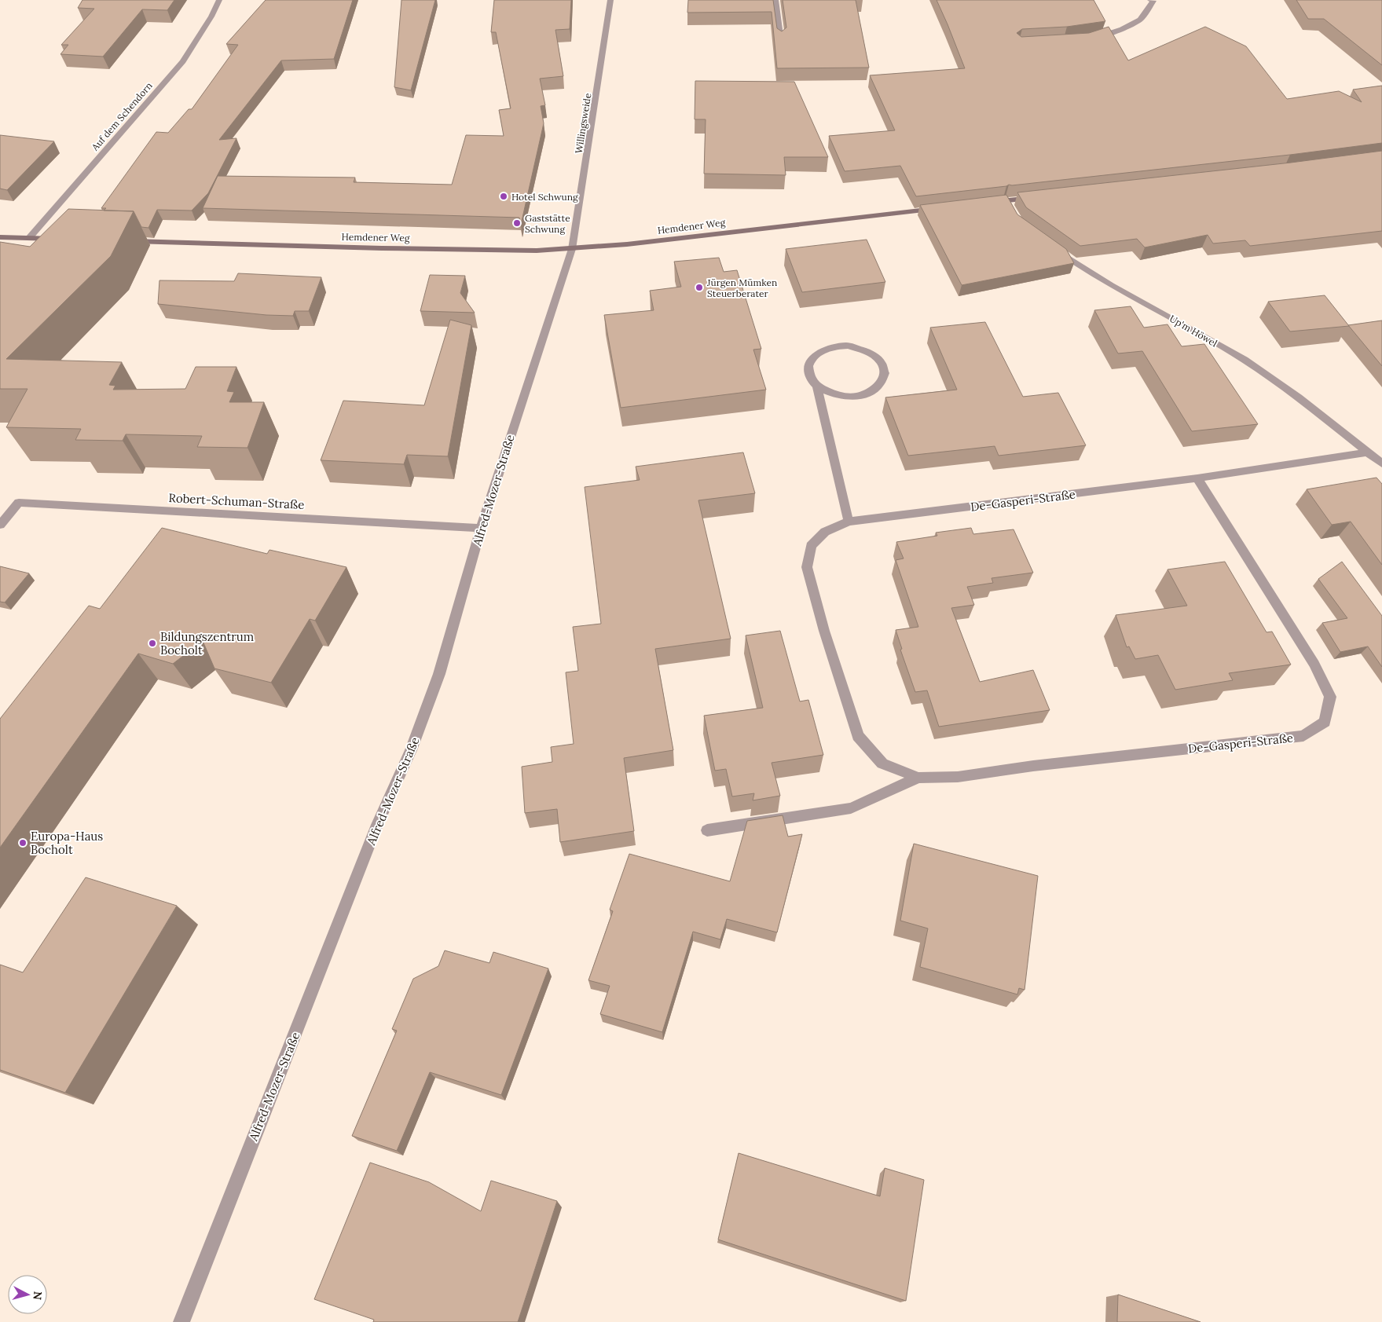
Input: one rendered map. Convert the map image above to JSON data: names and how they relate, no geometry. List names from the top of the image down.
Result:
{
  "streets": {
    "street": [
      "Auf dem Schendorn",
      "Willingsweide",
      "Hemdener Weg",
      "Up'm Höwel",
      "Alfred-Mozer-Straße",
      "De-Gasperi-Straße",
      "Robert-Schuman-Straße"
    ]
  },
  "crossings": [
    ["Willingsweide", "Hemdener Weg"],
    ["Willingsweide", "Alfred-Mozer-Straße"],
    ["Hemdener Weg", "Alfred-Mozer-Straße"],
    ["Up'm Höwel", "De-Gasperi-Straße"],
    ["Alfred-Mozer-Straße", "Robert-Schuman-Straße"]
  ],
  "places": [
    "Hotel Schwung",
    "Gaststätte Schwung",
    "Jürgen Mümken Steuerberater",
    "Bildungszentrum Bocholt",
    "Europa-Haus Bocholt"
  ],
  "north": "right"
}
